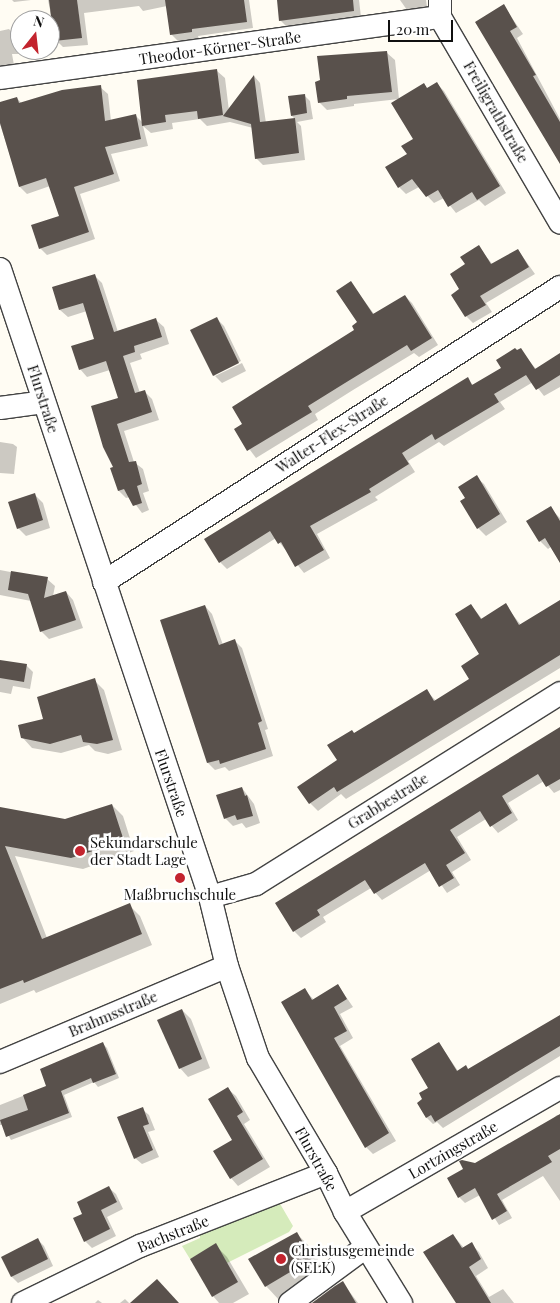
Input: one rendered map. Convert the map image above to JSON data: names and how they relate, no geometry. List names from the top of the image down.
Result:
{
  "streets": {
    "street": [
      "Theodor-Körner-Straße",
      "Freiligrathstraße",
      "Flurstraße",
      "Walter-Flex-Straße",
      "Grabbestraße",
      "Brahmsstraße",
      "Lortzingstraße",
      "Bachstraße"
    ]
  },
  "crossings": [
    ["Theodor-Körner-Straße", "Freiligrathstraße"],
    ["Flurstraße", "Walter-Flex-Straße"],
    ["Flurstraße", "Grabbestraße"],
    ["Flurstraße", "Brahmsstraße"],
    ["Flurstraße", "Lortzingstraße"],
    ["Flurstraße", "Bachstraße"]
  ],
  "places": ["Sekundarschule der Stadt Lage", "Maßbruchschule", "Christusgemeinde (SELK)"],
  "scale_bar": "20 m",
  "north": "top"
}
